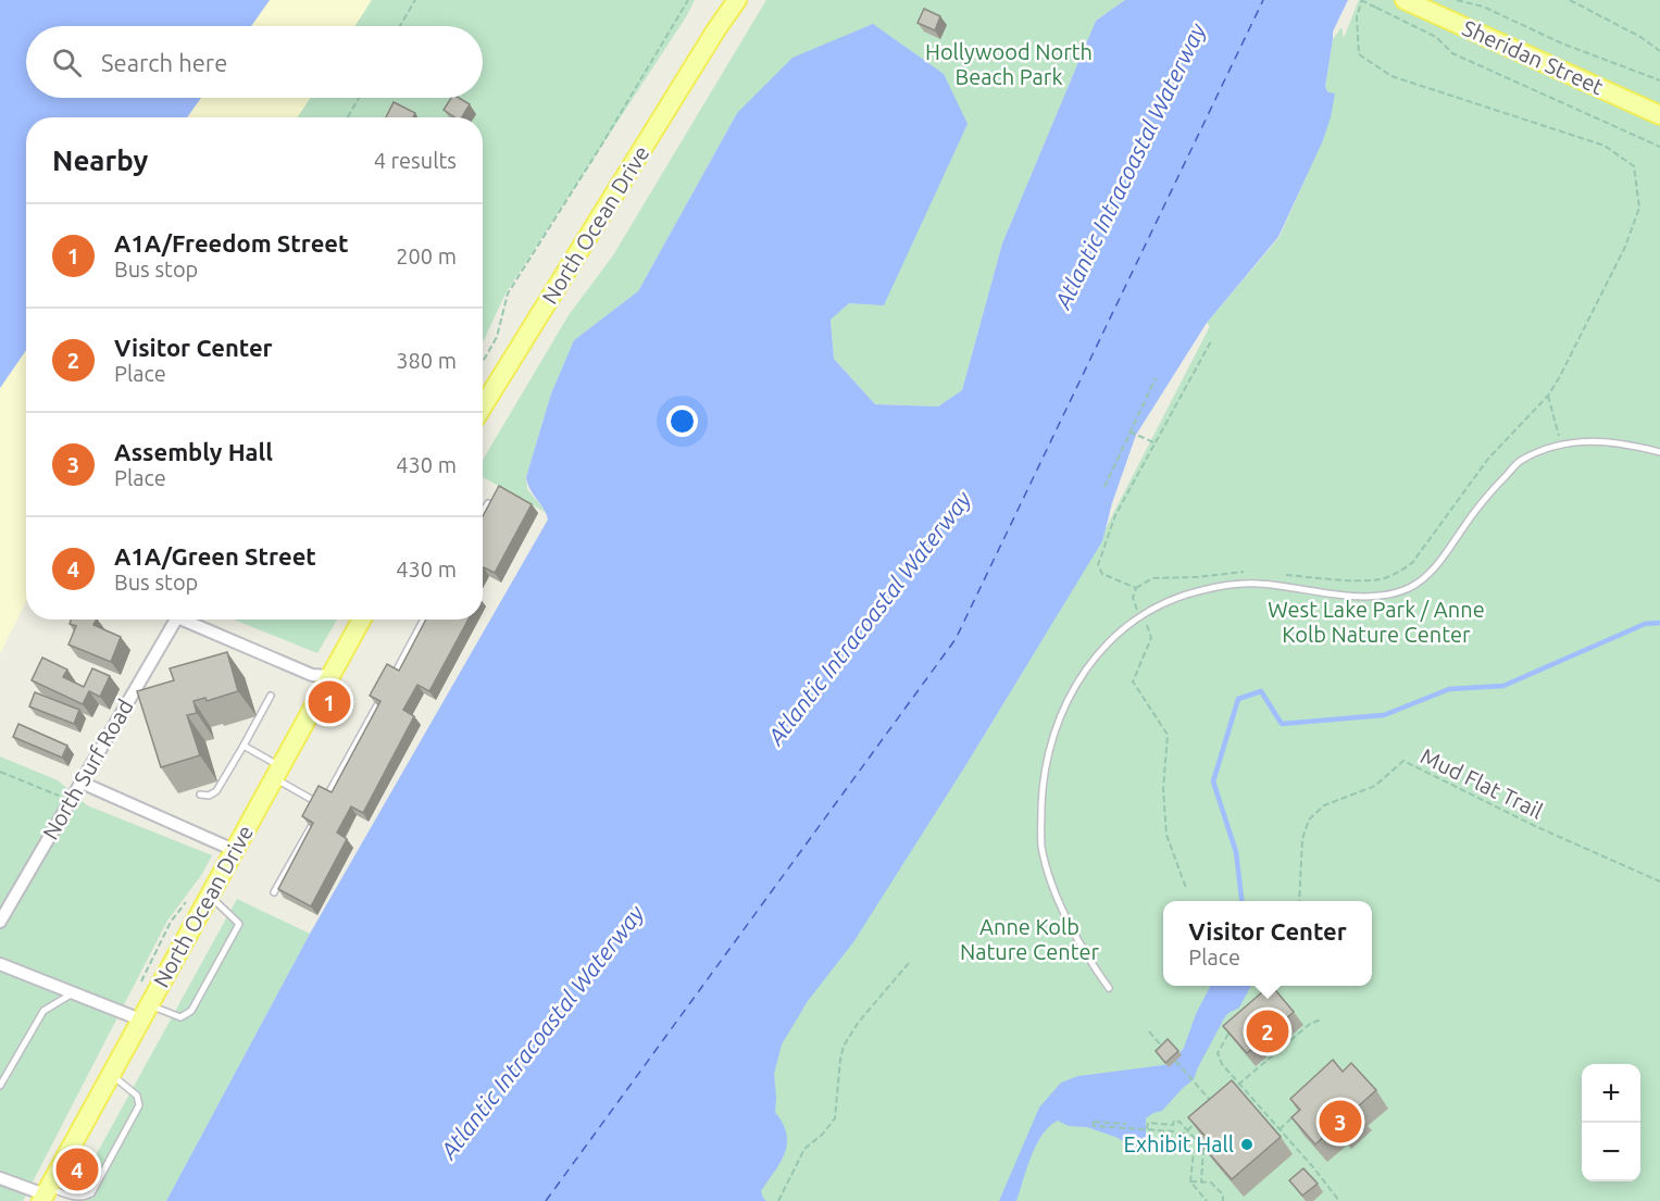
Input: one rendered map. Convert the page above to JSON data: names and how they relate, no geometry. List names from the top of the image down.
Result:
{
  "streets": {
    "main road": ["Sheridan Street", "North Ocean Drive"],
    "street": ["North Surf Road"],
    "path": ["Mud Flat Trail"]
  },
  "crossings": [
    ["North Ocean Drive", "North Surf Road"]
  ],
  "water": ["Atlantic Intracoastal Waterway"],
  "parks": ["Hollywood North Beach Park", "West Lake Park / Anne Kolb Nature Center", "Anne Kolb Nature Center"],
  "places": ["Exhibit Hall"],
  "page": {
    "search": "Search here",
    "heading": ["Nearby", "4 results"],
    "list": [
      {
        "mark": "1",
        "name": "A1A/Freedom Street",
        "note": "Bus stop",
        "value": "200 m"
      },
      {
        "mark": "2",
        "name": "Visitor Center",
        "note": "Place",
        "value": "380 m"
      },
      {
        "mark": "3",
        "name": "Assembly Hall",
        "note": "Place",
        "value": "430 m"
      },
      {
        "mark": "4",
        "name": "A1A/Green Street",
        "note": "Bus stop",
        "value": "430 m"
      }
    ],
    "pins": [
      "1",
      "2",
      "3",
      "4"
    ],
    "popup": ["Visitor Center", "Place"],
    "map_buttons": ["+", "−"]
  }
}
